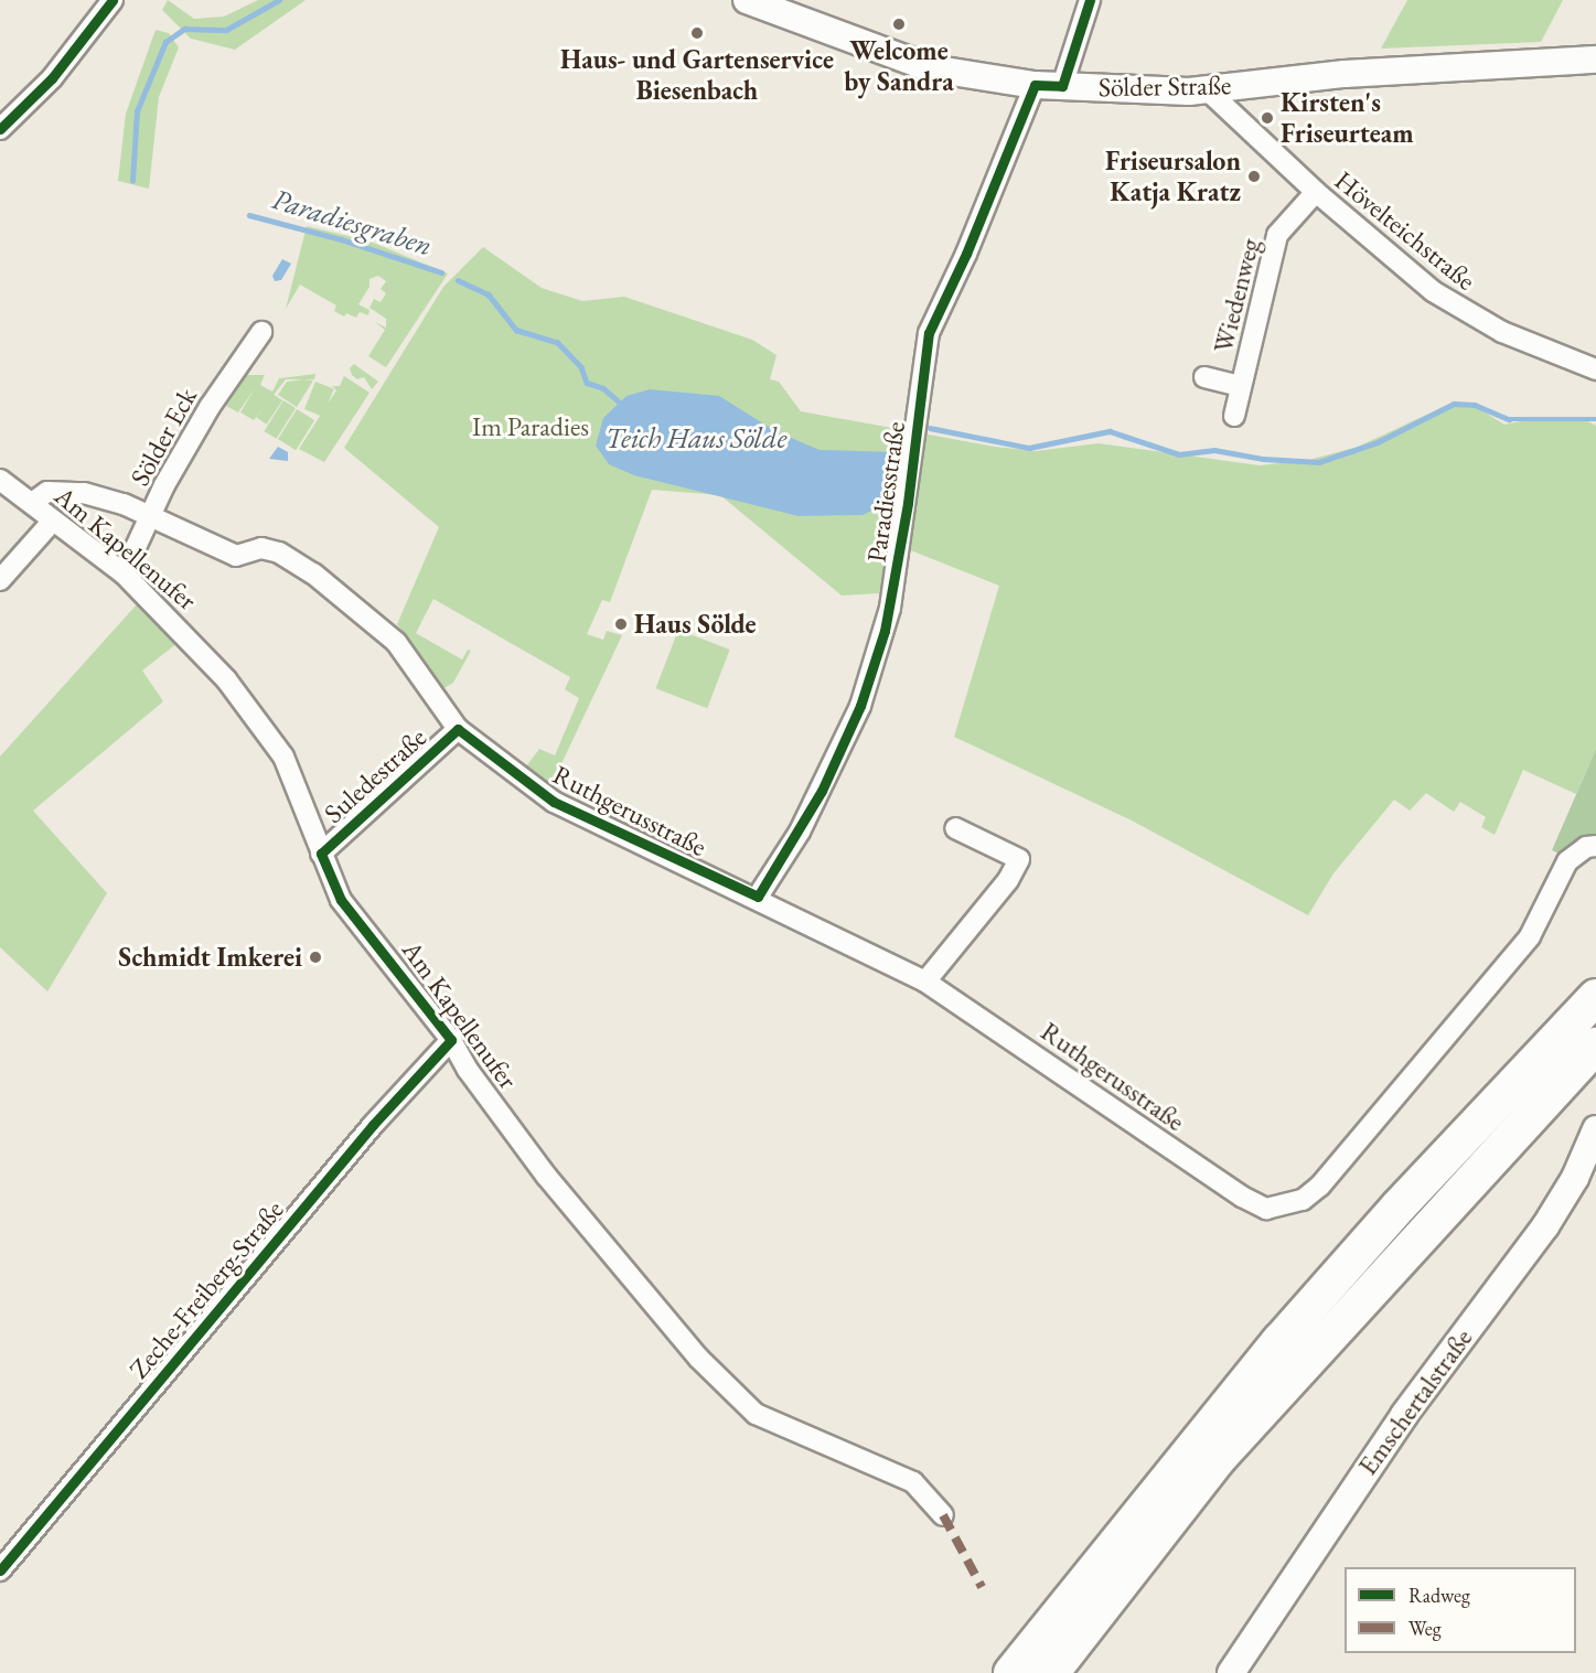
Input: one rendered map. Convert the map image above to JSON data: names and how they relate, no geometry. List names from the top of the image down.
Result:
{
  "streets": {
    "main road": ["Sölder Straße", "Emschertalstraße"],
    "street": [
      "Hövelteichstraße",
      "Wiedenweg",
      "Sölder Eck",
      "Paradiesstraße",
      "Am Kapellenufer",
      "Suledestraße",
      "Ruthgerusstraße",
      "Zeche-Freiberg-Straße"
    ]
  },
  "crossings": [
    ["Sölder Straße", "Hövelteichstraße"],
    ["Sölder Straße", "Paradiesstraße"],
    ["Hövelteichstraße", "Wiedenweg"],
    ["Sölder Eck", "Am Kapellenufer"],
    ["Sölder Eck", "Ruthgerusstraße"],
    ["Paradiesstraße", "Ruthgerusstraße"],
    ["Am Kapellenufer", "Suledestraße"],
    ["Am Kapellenufer", "Ruthgerusstraße"],
    ["Am Kapellenufer", "Zeche-Freiberg-Straße"],
    ["Suledestraße", "Ruthgerusstraße"]
  ],
  "water": ["Paradiesgraben", "Teich Haus Sölde"],
  "parks": ["Im Paradies"],
  "places": [
    "Welcome by Sandra",
    "Haus- und Gartenservice Biesenbach",
    "Kirsten's Friseurteam",
    "Friseursalon Katja Kratz",
    "Haus Sölde",
    "Schmidt Imkerei"
  ],
  "legend": ["Radweg", "Weg"]
}
